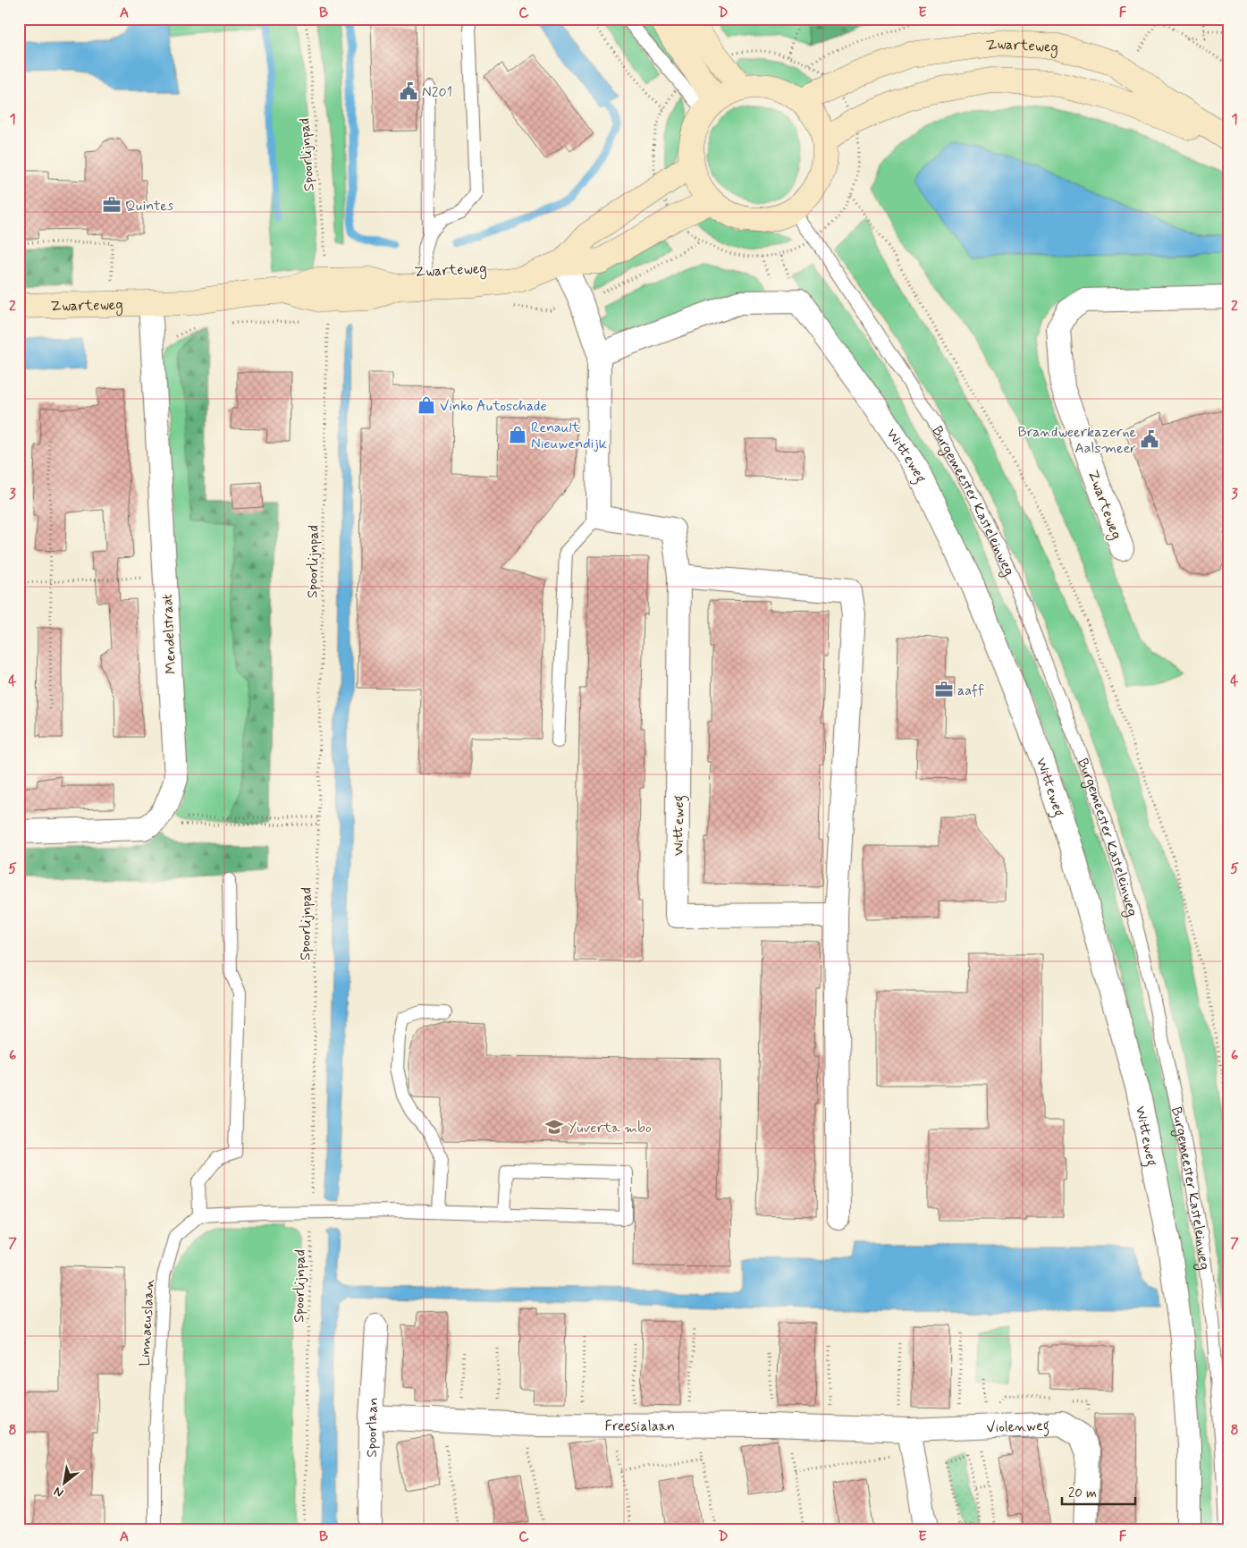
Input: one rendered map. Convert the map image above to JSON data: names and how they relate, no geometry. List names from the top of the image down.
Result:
{
  "streets": {
    "main road": ["Zwarteweg"],
    "street": [
      "Witteweg",
      "Mendelstraat",
      "Freesialaan",
      "Violenweg",
      "Spoorlaan"
    ],
    "lane": ["Burgemeester Kasteleinweg", "Linnaeuslaan"],
    "path": ["Spoorlijnpad"]
  },
  "crossings": [
    ["Zwarteweg", "Spoorlijnpad"],
    ["Zwarteweg", "Burgemeester Kasteleinweg"],
    ["Zwarteweg", "Mendelstraat"],
    ["Freesialaan", "Violenweg"],
    ["Freesialaan", "Spoorlaan"]
  ],
  "places": {
    "public building": ["N201", "Brandweerkazerne Aalsmeer"],
    "office": ["Quintes", "aaff"],
    "shop": ["Vinko Autoschade", "Renault Nieuwendijk"],
    "school or university": ["Yuverta mbo"]
  },
  "scale_bar": "20 m",
  "north": "bottom left",
  "grid": {
    "columns": [
      "A",
      "B",
      "C",
      "D",
      "E",
      "F"
    ],
    "rows": [
      "1",
      "2",
      "3",
      "4",
      "5",
      "6",
      "7",
      "8"
    ]
  }
}
